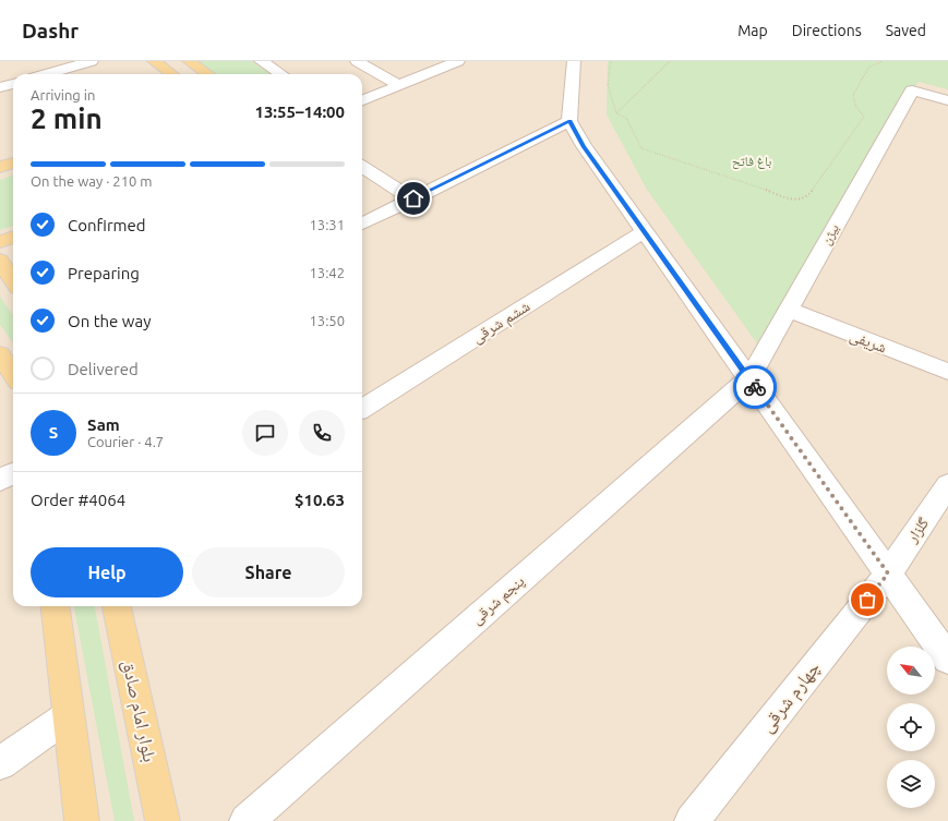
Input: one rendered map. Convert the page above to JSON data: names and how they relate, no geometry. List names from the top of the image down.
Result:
{
  "streets": {
    "main road": ["بلوار امام صادق"],
    "street": [
      "بیژن",
      "ششم شرقی",
      "شریفی",
      "گلزار",
      "پنجم شرقی",
      "چهارم شرقی"
    ]
  },
  "crossings": [
    ["بیژن", "شریفی"],
    ["بیژن", "پنجم شرقی"],
    ["گلزار", "چهارم شرقی"]
  ],
  "parks": ["باغ فاتح"],
  "north": "top left",
  "page": {
    "header": "Dashr",
    "nav": ["Map", "Directions", "Saved"],
    "heading": ["2 min", "Arriving in", "13:55–14:00"],
    "panel": [
      "Sam",
      "Courier · 4.7",
      "Order #4064",
      "$10.63"
    ],
    "bar": "On the way · 210 m",
    "list": [
      ["Confirmed", "13:31"],
      ["Preparing", "13:42"],
      ["On the way", "13:50"],
      "Delivered"
    ],
    "round": "S",
    "buttons": ["Help", "Share"]
  }
}
